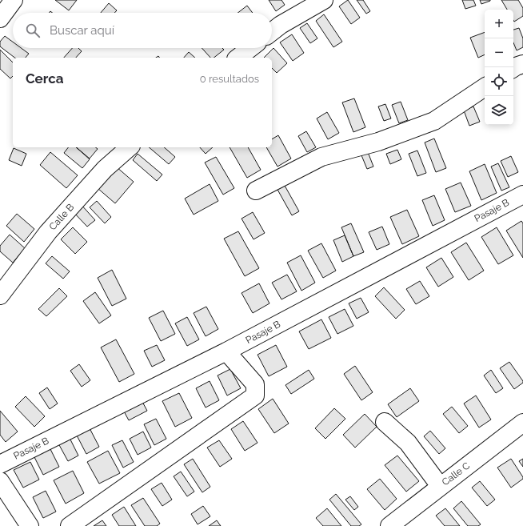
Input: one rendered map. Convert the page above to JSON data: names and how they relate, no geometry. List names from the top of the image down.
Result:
{
  "streets": {
    "street": ["Pasaje B", "Calle B", "Calle C"]
  },
  "page": {
    "map_buttons": ["+", "−"],
    "search": "Buscar aquí",
    "heading": ["Cerca", "0 resultados"]
  }
}
